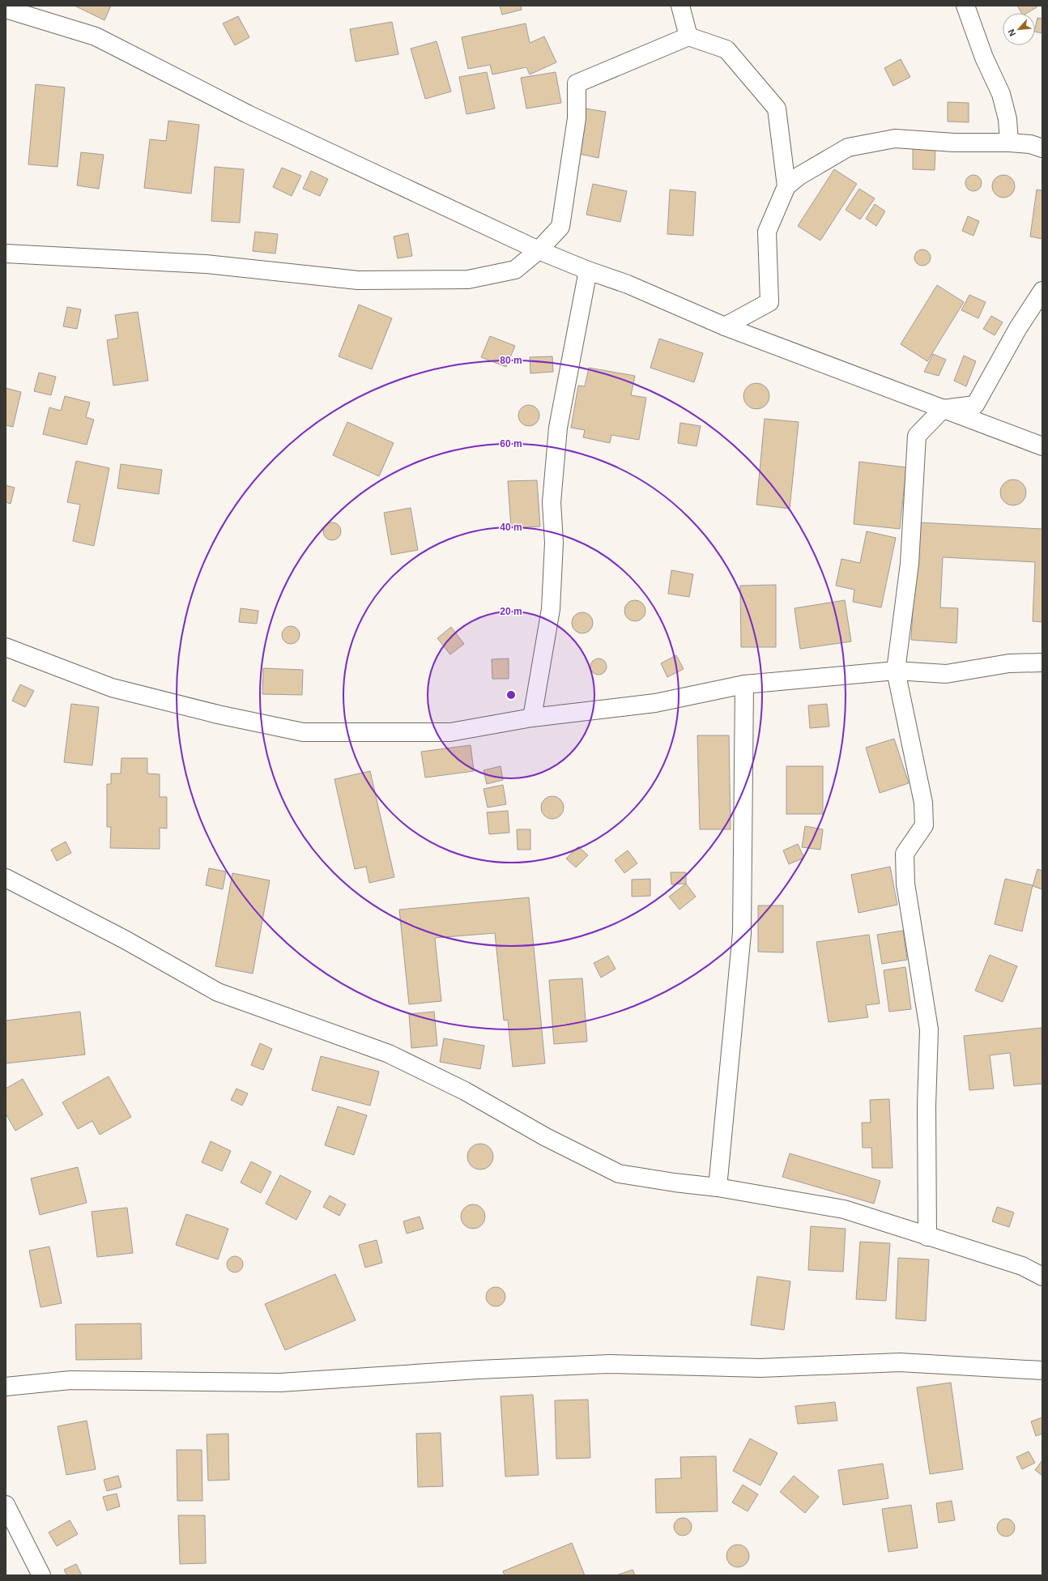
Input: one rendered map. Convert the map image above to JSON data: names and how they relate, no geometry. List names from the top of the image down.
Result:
{
  "north": "bottom left",
  "rings": [
    "80 m",
    "60 m",
    "40 m",
    "20 m"
  ]
}
